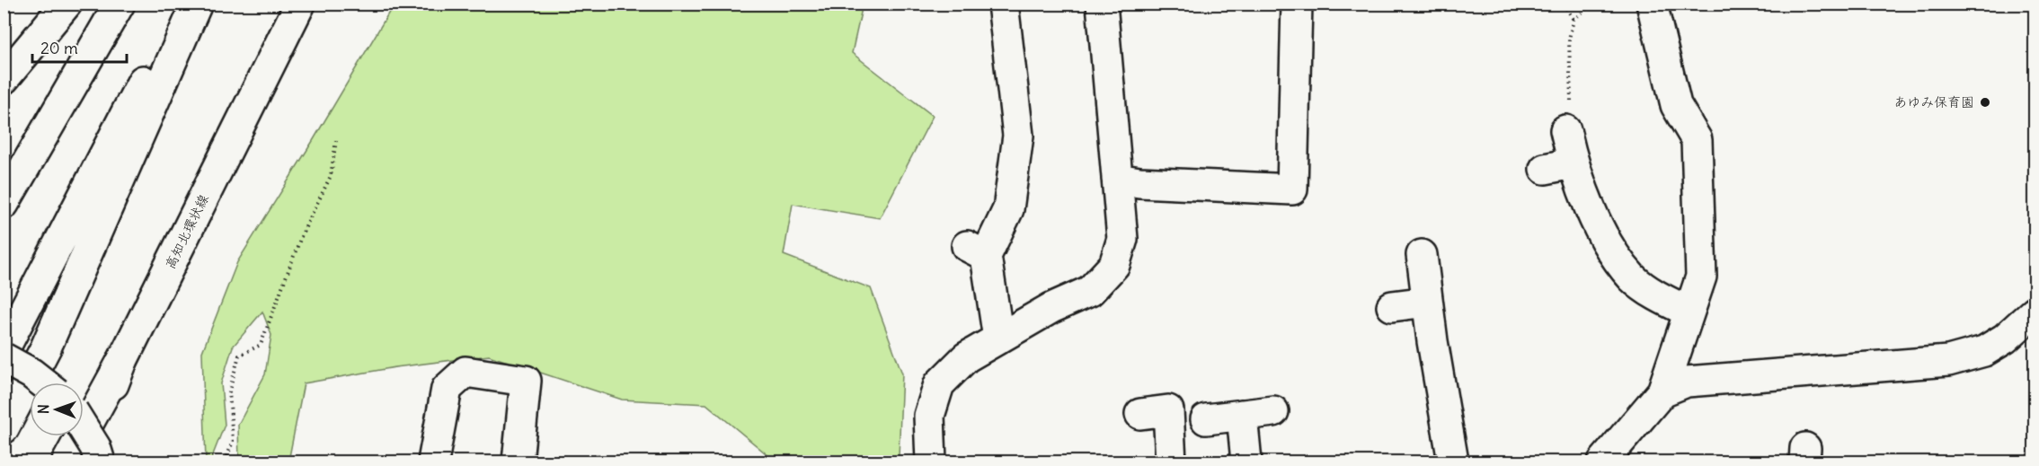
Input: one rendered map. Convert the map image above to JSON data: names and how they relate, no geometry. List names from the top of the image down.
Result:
{
  "streets": {
    "main road": ["高知北環状線"]
  },
  "places": ["あゆみ保育園"],
  "scale_bar": "20 m",
  "north": "left"
}
